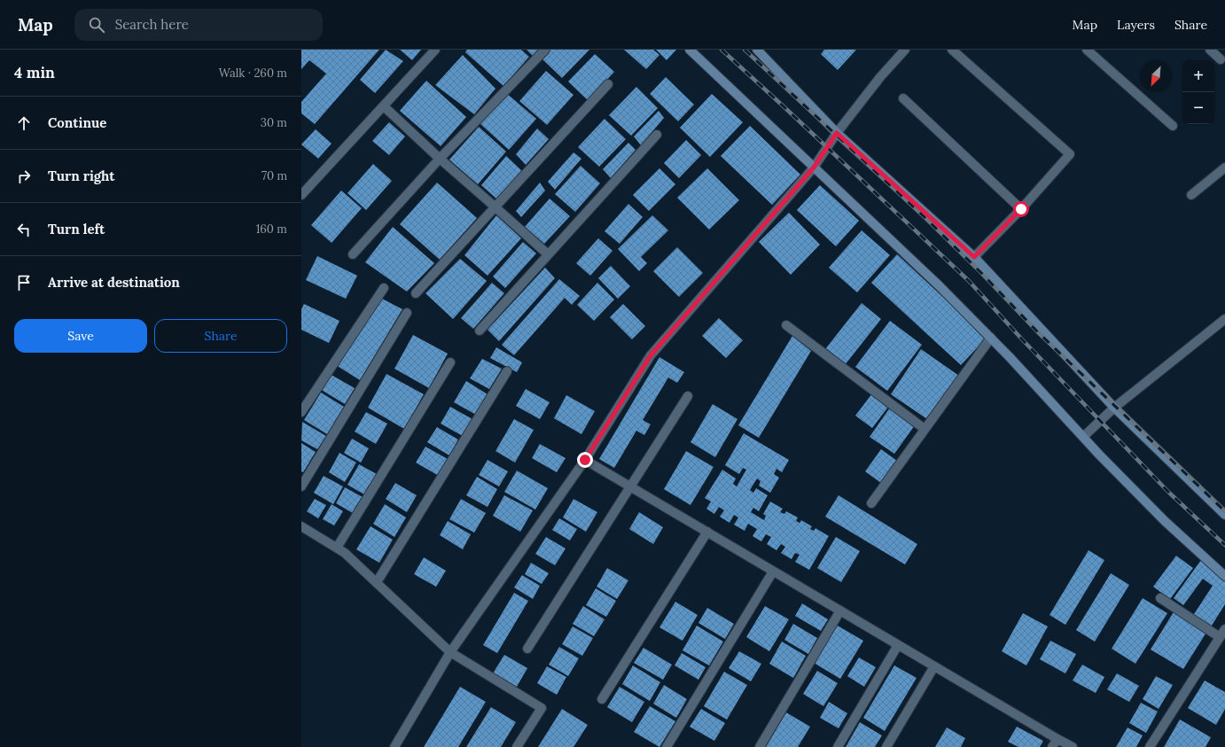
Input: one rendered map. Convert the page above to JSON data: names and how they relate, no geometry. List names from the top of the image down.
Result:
{
  "north": "bottom left",
  "page": {
    "header": "Map",
    "search": "Search here",
    "nav": ["Map", "Layers", "Share"],
    "heading": ["4 min", "Walk · 260 m"],
    "map_buttons": ["+", "−"],
    "list": [
      ["Continue", "30 m"],
      ["Turn right", "70 m"],
      ["Turn left", "160 m"],
      "Arrive at destination"
    ],
    "buttons": ["Save", "Share"]
  }
}
